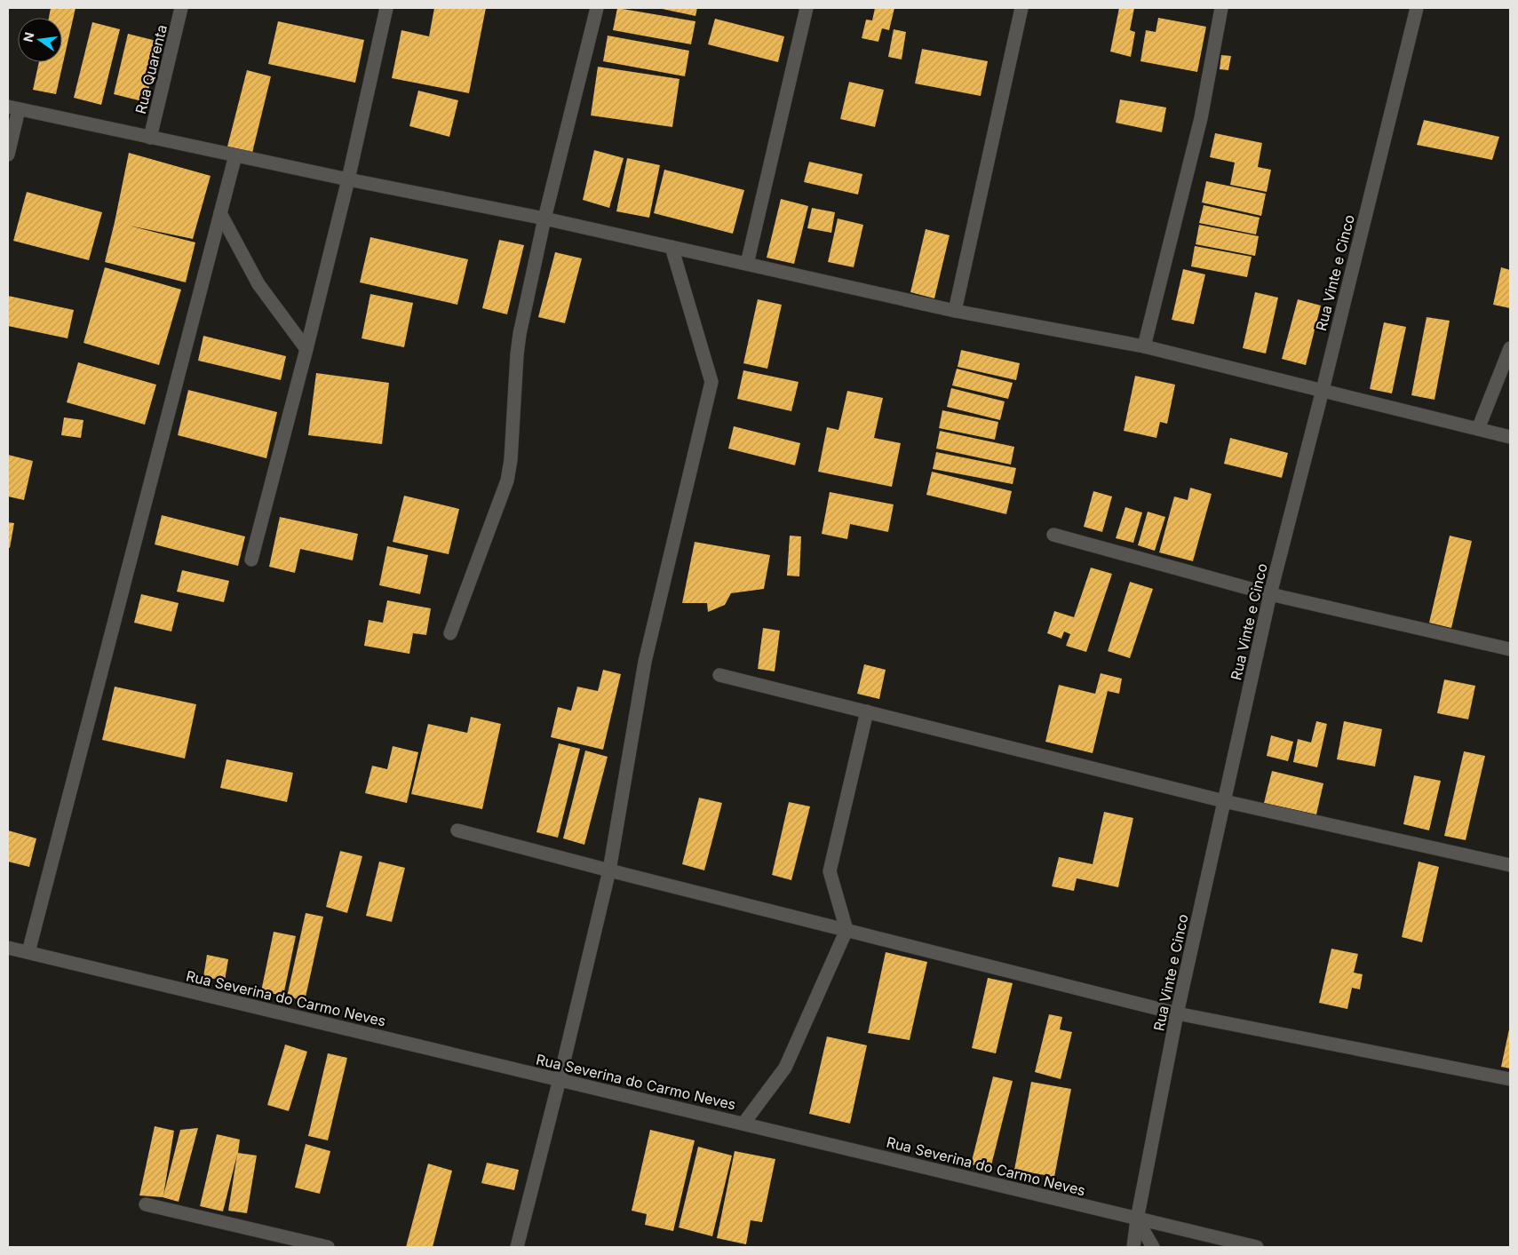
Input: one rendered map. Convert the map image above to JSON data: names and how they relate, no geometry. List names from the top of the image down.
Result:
{
  "streets": {
    "street": ["Rua Quarenta", "Rua Vinte e Cinco", "Rua Severina do Carmo Neves"]
  },
  "crossings": [
    ["Rua Vinte e Cinco", "Rua Severina do Carmo Neves"]
  ],
  "north": "left"
}
